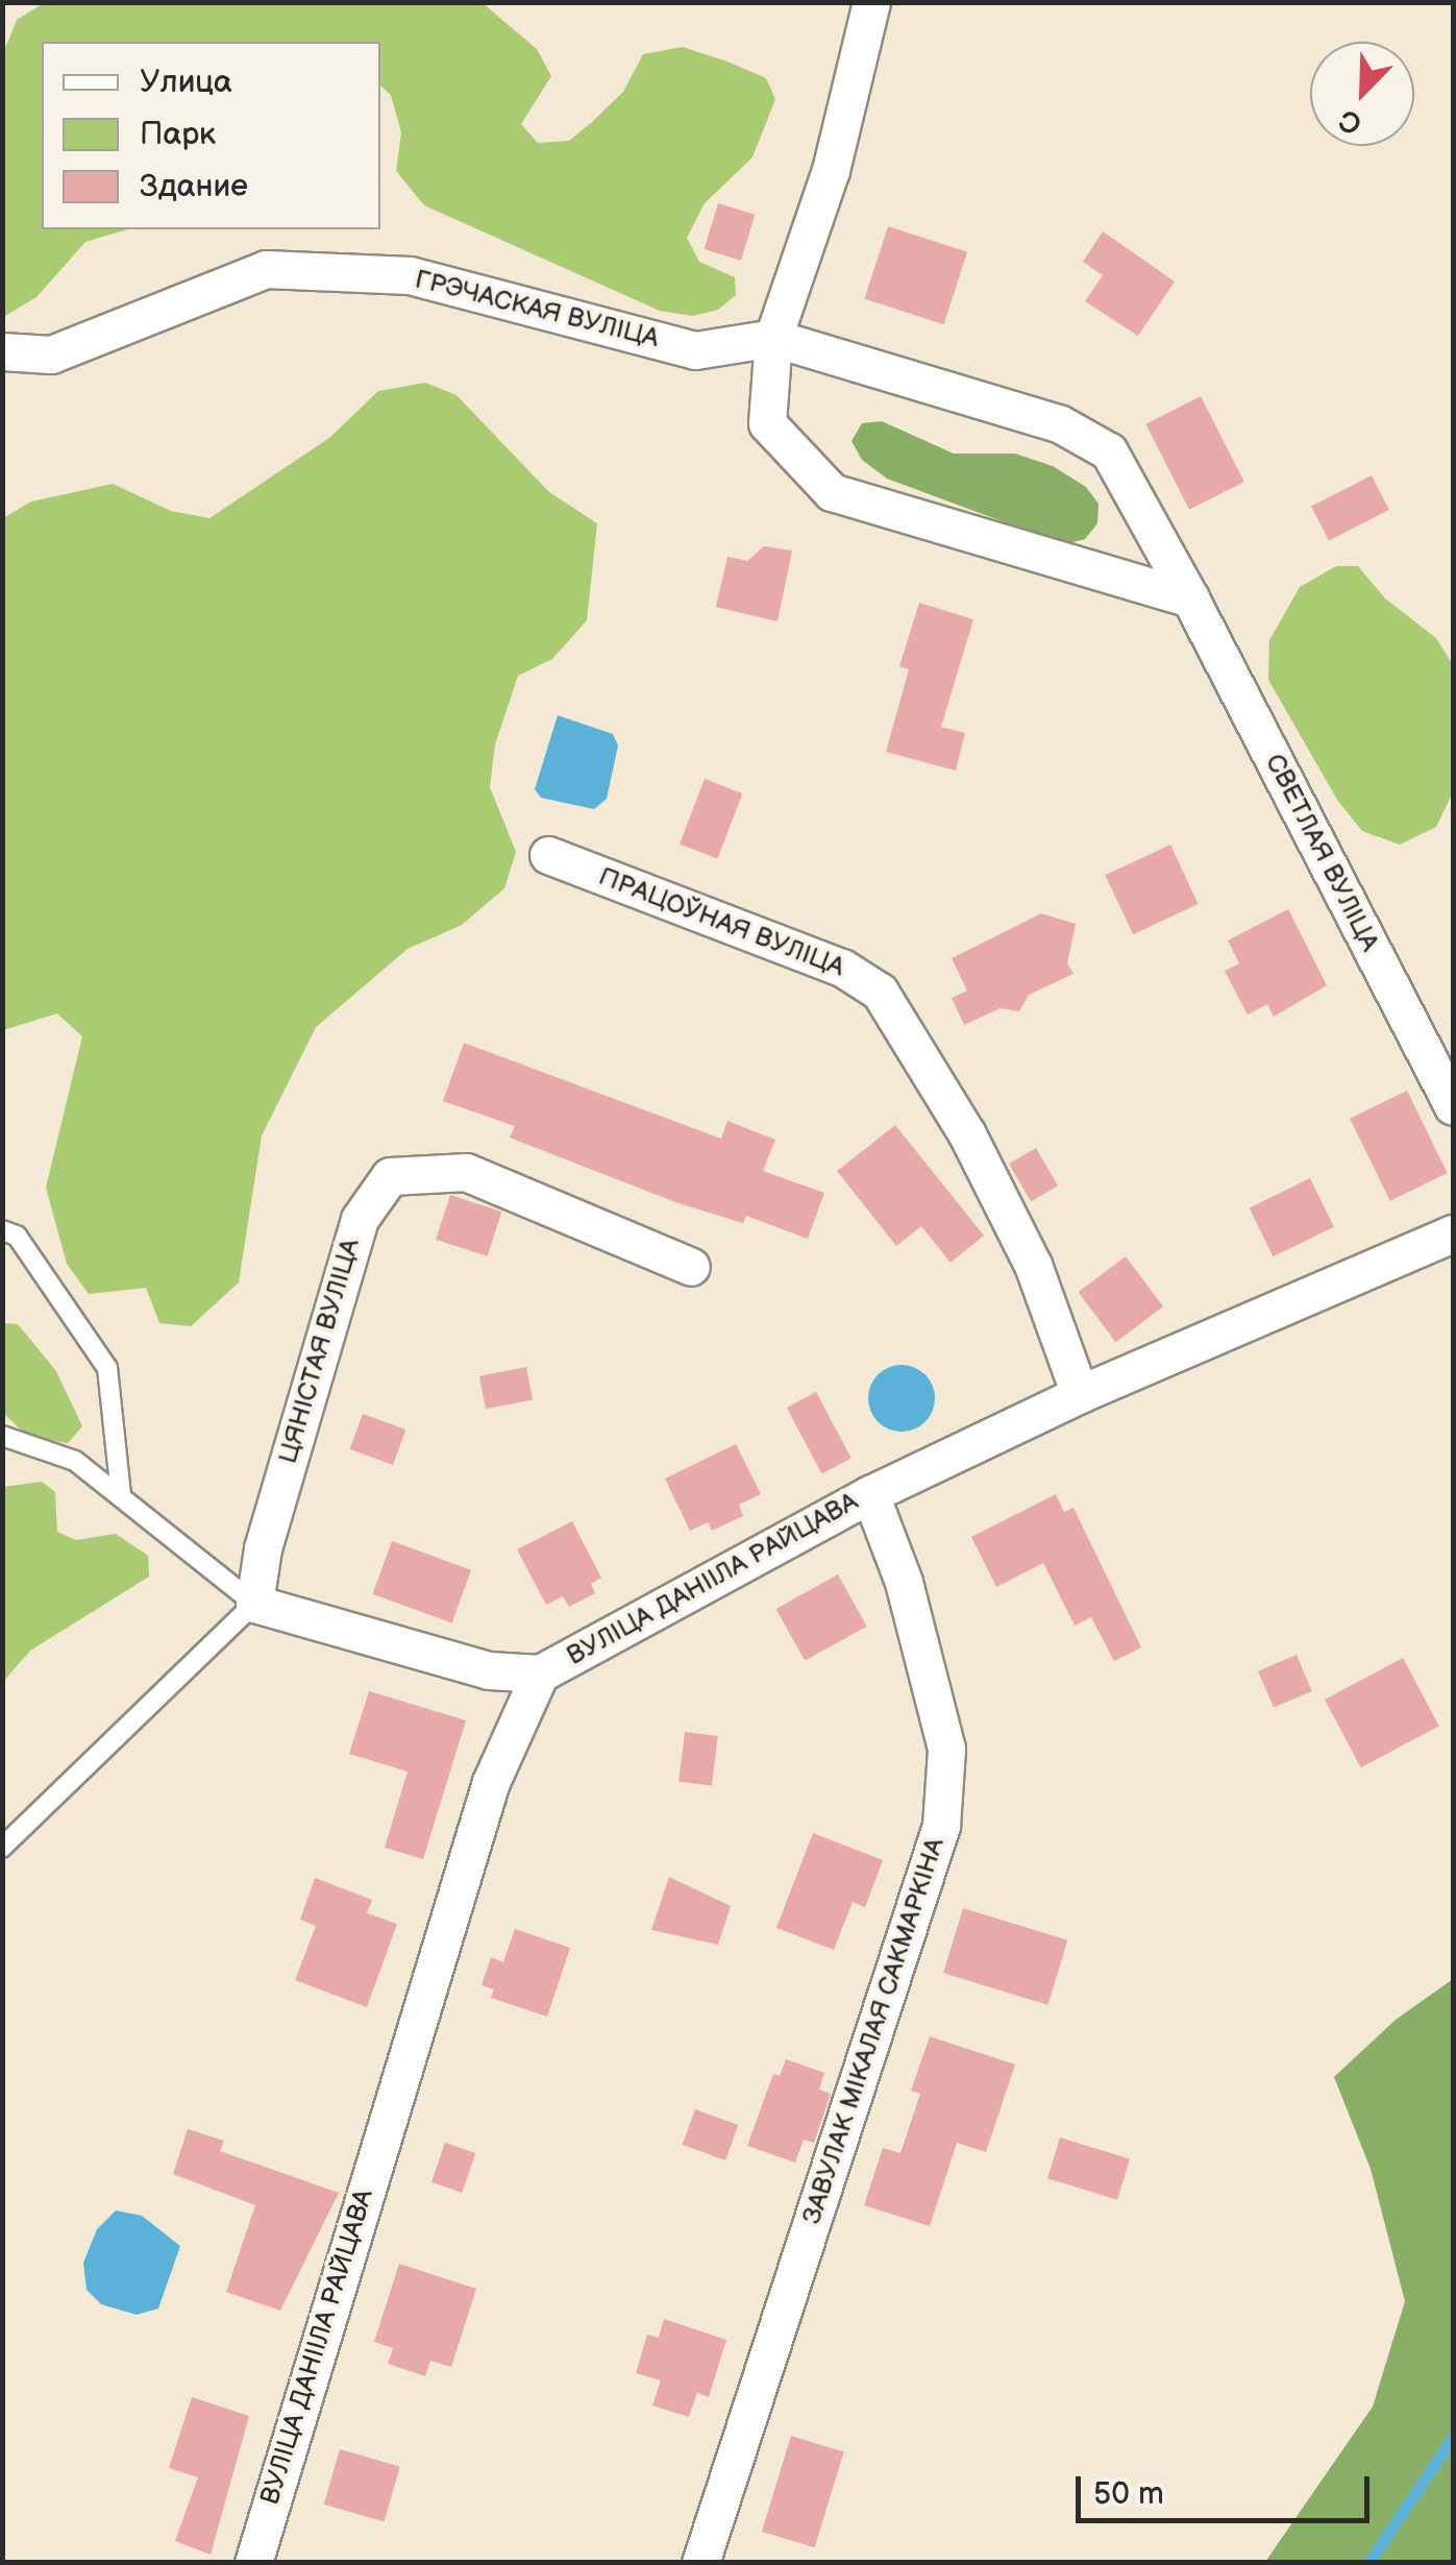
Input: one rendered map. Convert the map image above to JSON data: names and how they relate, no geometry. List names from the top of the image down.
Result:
{
  "streets": {
    "street": [
      "ГРЭЧАСКАЯ ВУЛІЦА",
      "СВЕТЛАЯ ВУЛІЦА",
      "ПРАЦОЎНАЯ ВУЛІЦА",
      "ЦЯНІСТАЯ ВУЛІЦА",
      "ВУЛІЦА ДАНІІЛА РАЙЦАВА",
      "ЗАВУЛАК МІКАЛАЯ САКМАРКІНА"
    ]
  },
  "crossings": [
    ["ГРЭЧАСКАЯ ВУЛІЦА", "СВЕТЛАЯ ВУЛІЦА"],
    ["ПРАЦОЎНАЯ ВУЛІЦА", "ВУЛІЦА ДАНІІЛА РАЙЦАВА"],
    ["ВУЛІЦА ДАНІІЛА РАЙЦАВА", "ЗАВУЛАК МІКАЛАЯ САКМАРКІНА"]
  ],
  "legend": ["Улица", "Парк", "Здание"],
  "scale_bar": "50 m",
  "north": "bottom left"
}
